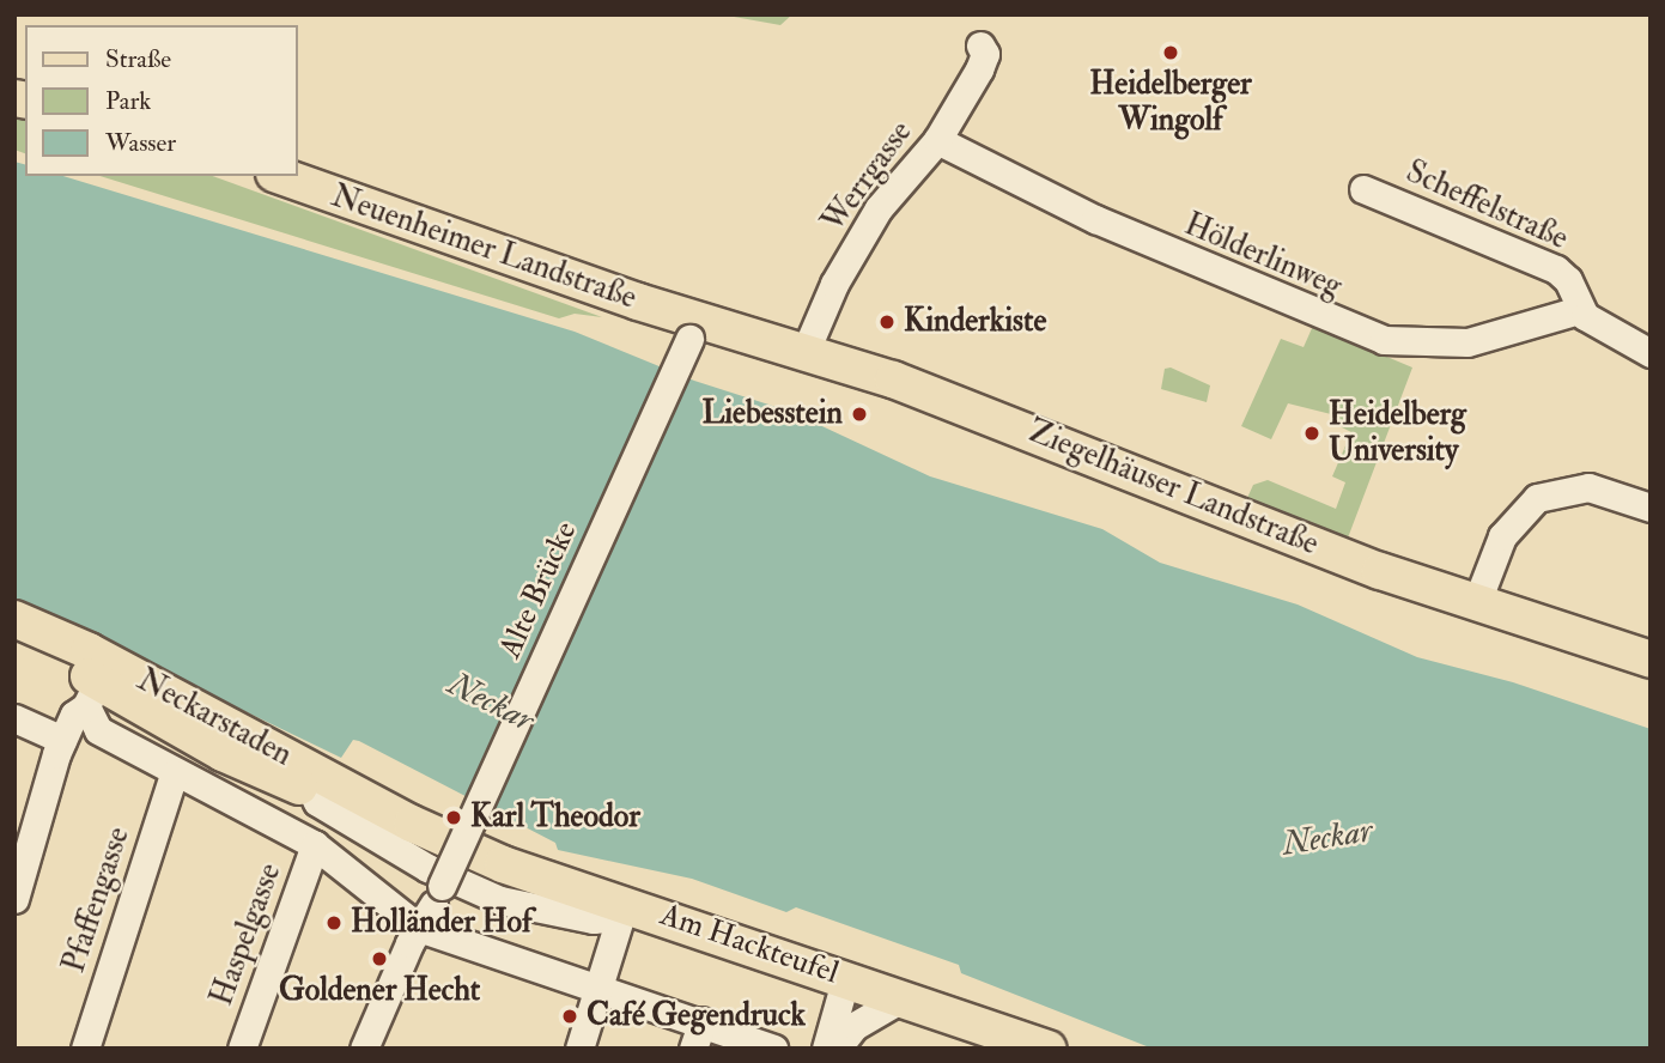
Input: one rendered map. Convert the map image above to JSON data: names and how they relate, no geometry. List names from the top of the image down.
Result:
{
  "streets": {
    "main road": [
      "Neuenheimer Landstraße",
      "Ziegelhäuser Landstraße",
      "Neckarstaden",
      "Am Hackteufel"
    ],
    "street": [
      "Werrgasse",
      "Scheffelstraße",
      "Hölderlinweg",
      "Alte Brücke",
      "Pfaffengasse",
      "Haspelgasse"
    ]
  },
  "crossings": [
    ["Werrgasse", "Hölderlinweg"],
    ["Werrgasse", "Ziegelhäuser Landstraße"],
    ["Scheffelstraße", "Hölderlinweg"],
    ["Neuenheimer Landstraße", "Ziegelhäuser Landstraße"],
    ["Neuenheimer Landstraße", "Alte Brücke"],
    ["Ziegelhäuser Landstraße", "Alte Brücke"],
    ["Neckarstaden", "Am Hackteufel"]
  ],
  "water": ["Neckar"],
  "places": [
    "Heidelberger Wingolf",
    "Kinderkiste",
    "Liebesstein",
    "Heidelberg University",
    "Karl Theodor",
    "Holländer Hof",
    "Goldener Hecht",
    "Café Gegendruck"
  ],
  "legend": ["Straße", "Park", "Wasser"]
}
